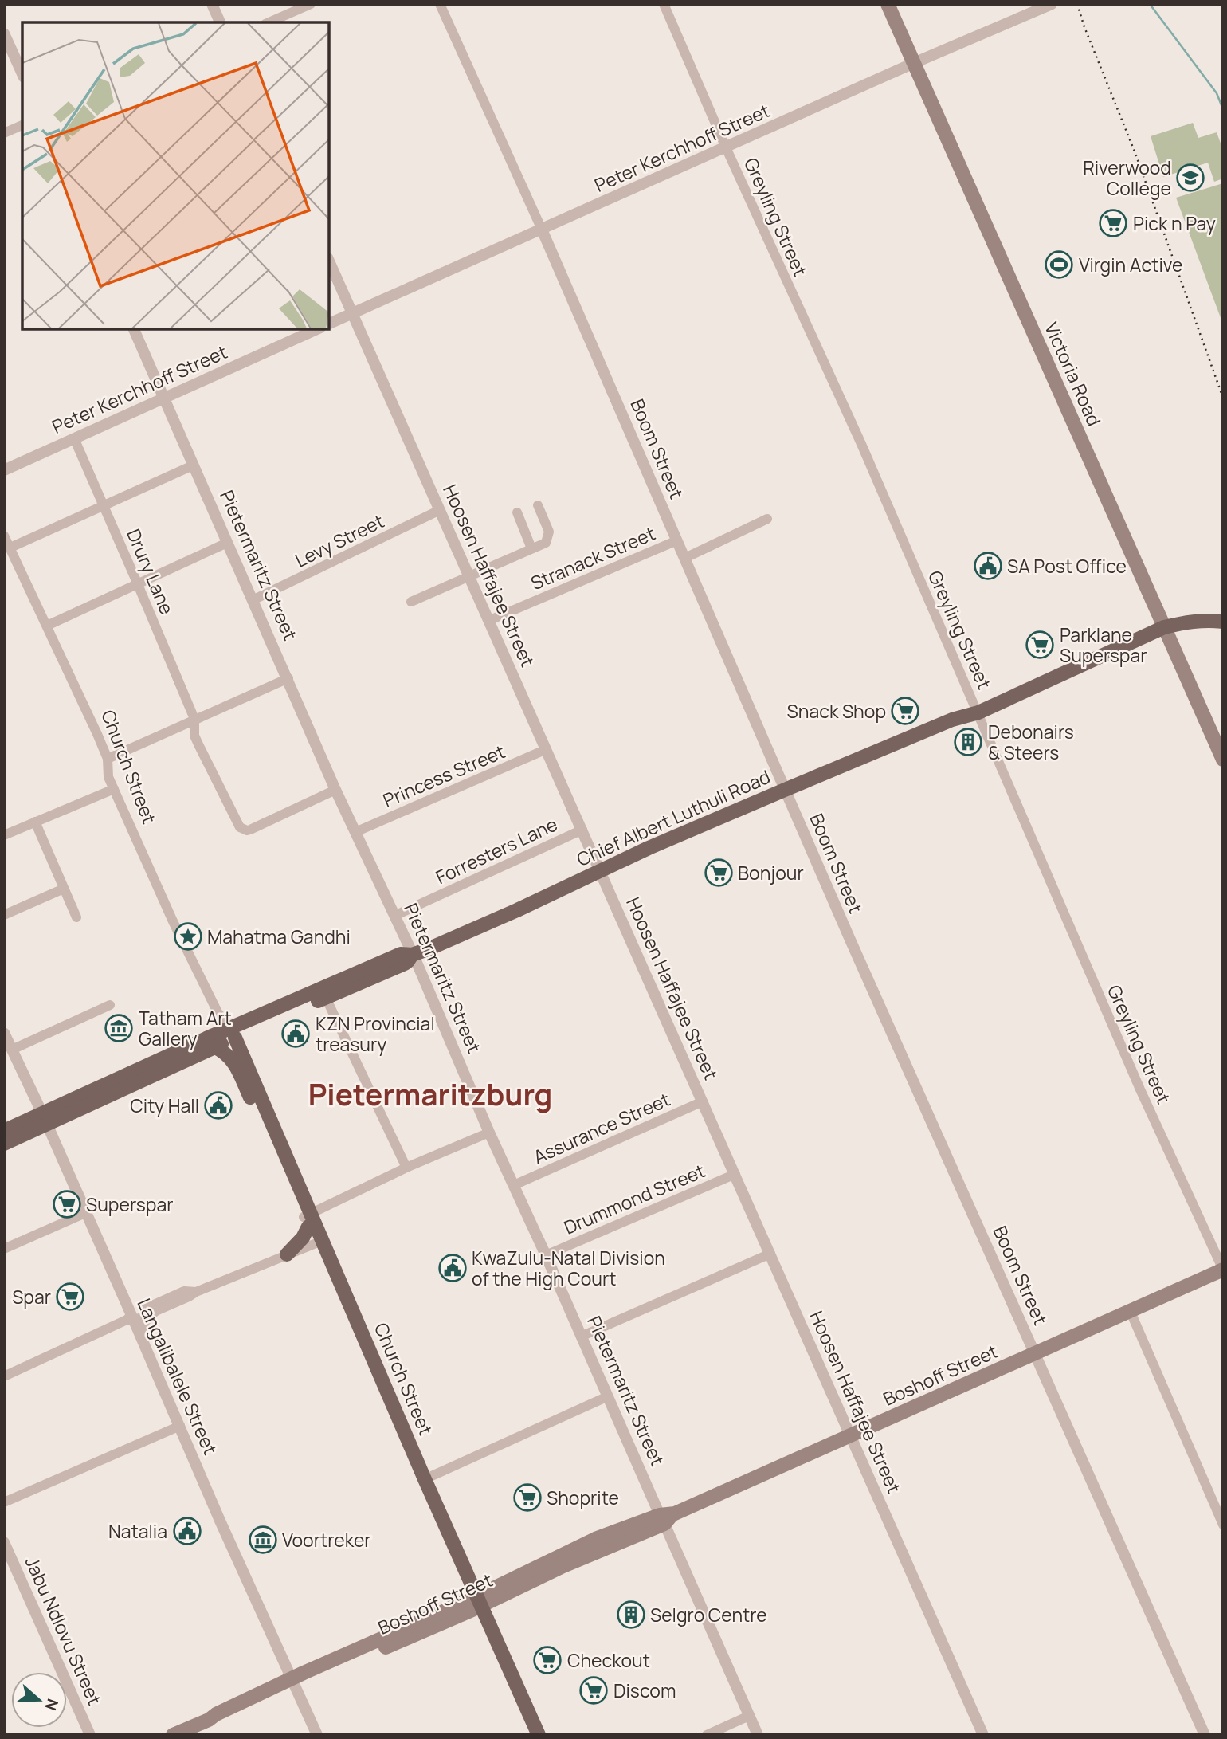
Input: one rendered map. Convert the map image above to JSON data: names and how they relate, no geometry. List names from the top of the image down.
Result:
{
  "streets": {
    "main road": [
      "Victoria Road",
      "Church Street",
      "Chief Albert Luthuli Road",
      "Boshoff Street"
    ],
    "street": [
      "Peter Kerchhoff Street",
      "Greyling Street",
      "Boom Street",
      "Levy Street",
      "Stranack Street",
      "Pietermaritz Street",
      "Drury Lane",
      "Hoosen Haffajee Street",
      "Princess Street",
      "Forresters Lane",
      "Assurance Street",
      "Drummond Street",
      "Langalibalele Street",
      "Jabu Ndlovu Street"
    ]
  },
  "crossings": [
    ["Peter Kerchhoff Street", "Greyling Street"],
    ["Peter Kerchhoff Street", "Victoria Road"],
    ["Peter Kerchhoff Street", "Boom Street"],
    ["Peter Kerchhoff Street", "Pietermaritz Street"],
    ["Peter Kerchhoff Street", "Drury Lane"],
    ["Peter Kerchhoff Street", "Hoosen Haffajee Street"],
    ["Greyling Street", "Chief Albert Luthuli Road"],
    ["Greyling Street", "Boshoff Street"],
    ["Victoria Road", "Chief Albert Luthuli Road"],
    ["Boom Street", "Stranack Street"],
    ["Boom Street", "Chief Albert Luthuli Road"],
    ["Boom Street", "Boshoff Street"],
    ["Levy Street", "Pietermaritz Street"],
    ["Levy Street", "Hoosen Haffajee Street"],
    ["Stranack Street", "Hoosen Haffajee Street"],
    ["Pietermaritz Street", "Drury Lane"],
    ["Pietermaritz Street", "Princess Street"],
    ["Pietermaritz Street", "Chief Albert Luthuli Road"],
    ["Pietermaritz Street", "Forresters Lane"],
    ["Pietermaritz Street", "Assurance Street"],
    ["Pietermaritz Street", "Drummond Street"],
    ["Pietermaritz Street", "Boshoff Street"],
    ["Hoosen Haffajee Street", "Princess Street"],
    ["Hoosen Haffajee Street", "Chief Albert Luthuli Road"],
    ["Hoosen Haffajee Street", "Forresters Lane"],
    ["Hoosen Haffajee Street", "Assurance Street"],
    ["Hoosen Haffajee Street", "Drummond Street"],
    ["Hoosen Haffajee Street", "Boshoff Street"],
    ["Church Street", "Chief Albert Luthuli Road"],
    ["Church Street", "Boshoff Street"],
    ["Chief Albert Luthuli Road", "Langalibalele Street"],
    ["Boshoff Street", "Langalibalele Street"]
  ],
  "districts": ["Pietermaritzburg"],
  "places": {
    "school or university": ["Riverwood College"],
    "supermarket": [
      "Pick n Pay",
      "Parklane Superspar",
      "Snack Shop",
      "Bonjour",
      "Superspar",
      "Spar",
      "Shoprite",
      "Checkout",
      "Discom"
    ],
    "sports": ["Virgin Active"],
    "public building": [
      "SA Post Office",
      "KZN Provincial treasury",
      "City Hall",
      "KwaZulu-Natal Division of the High Court",
      "Natalia"
    ],
    "building": ["Debonairs & Steers", "Selgro Centre"],
    "place": ["Mahatma Gandhi"],
    "museum": ["Tatham Art Gallery", "Voortreker"]
  },
  "north": "right"
}
